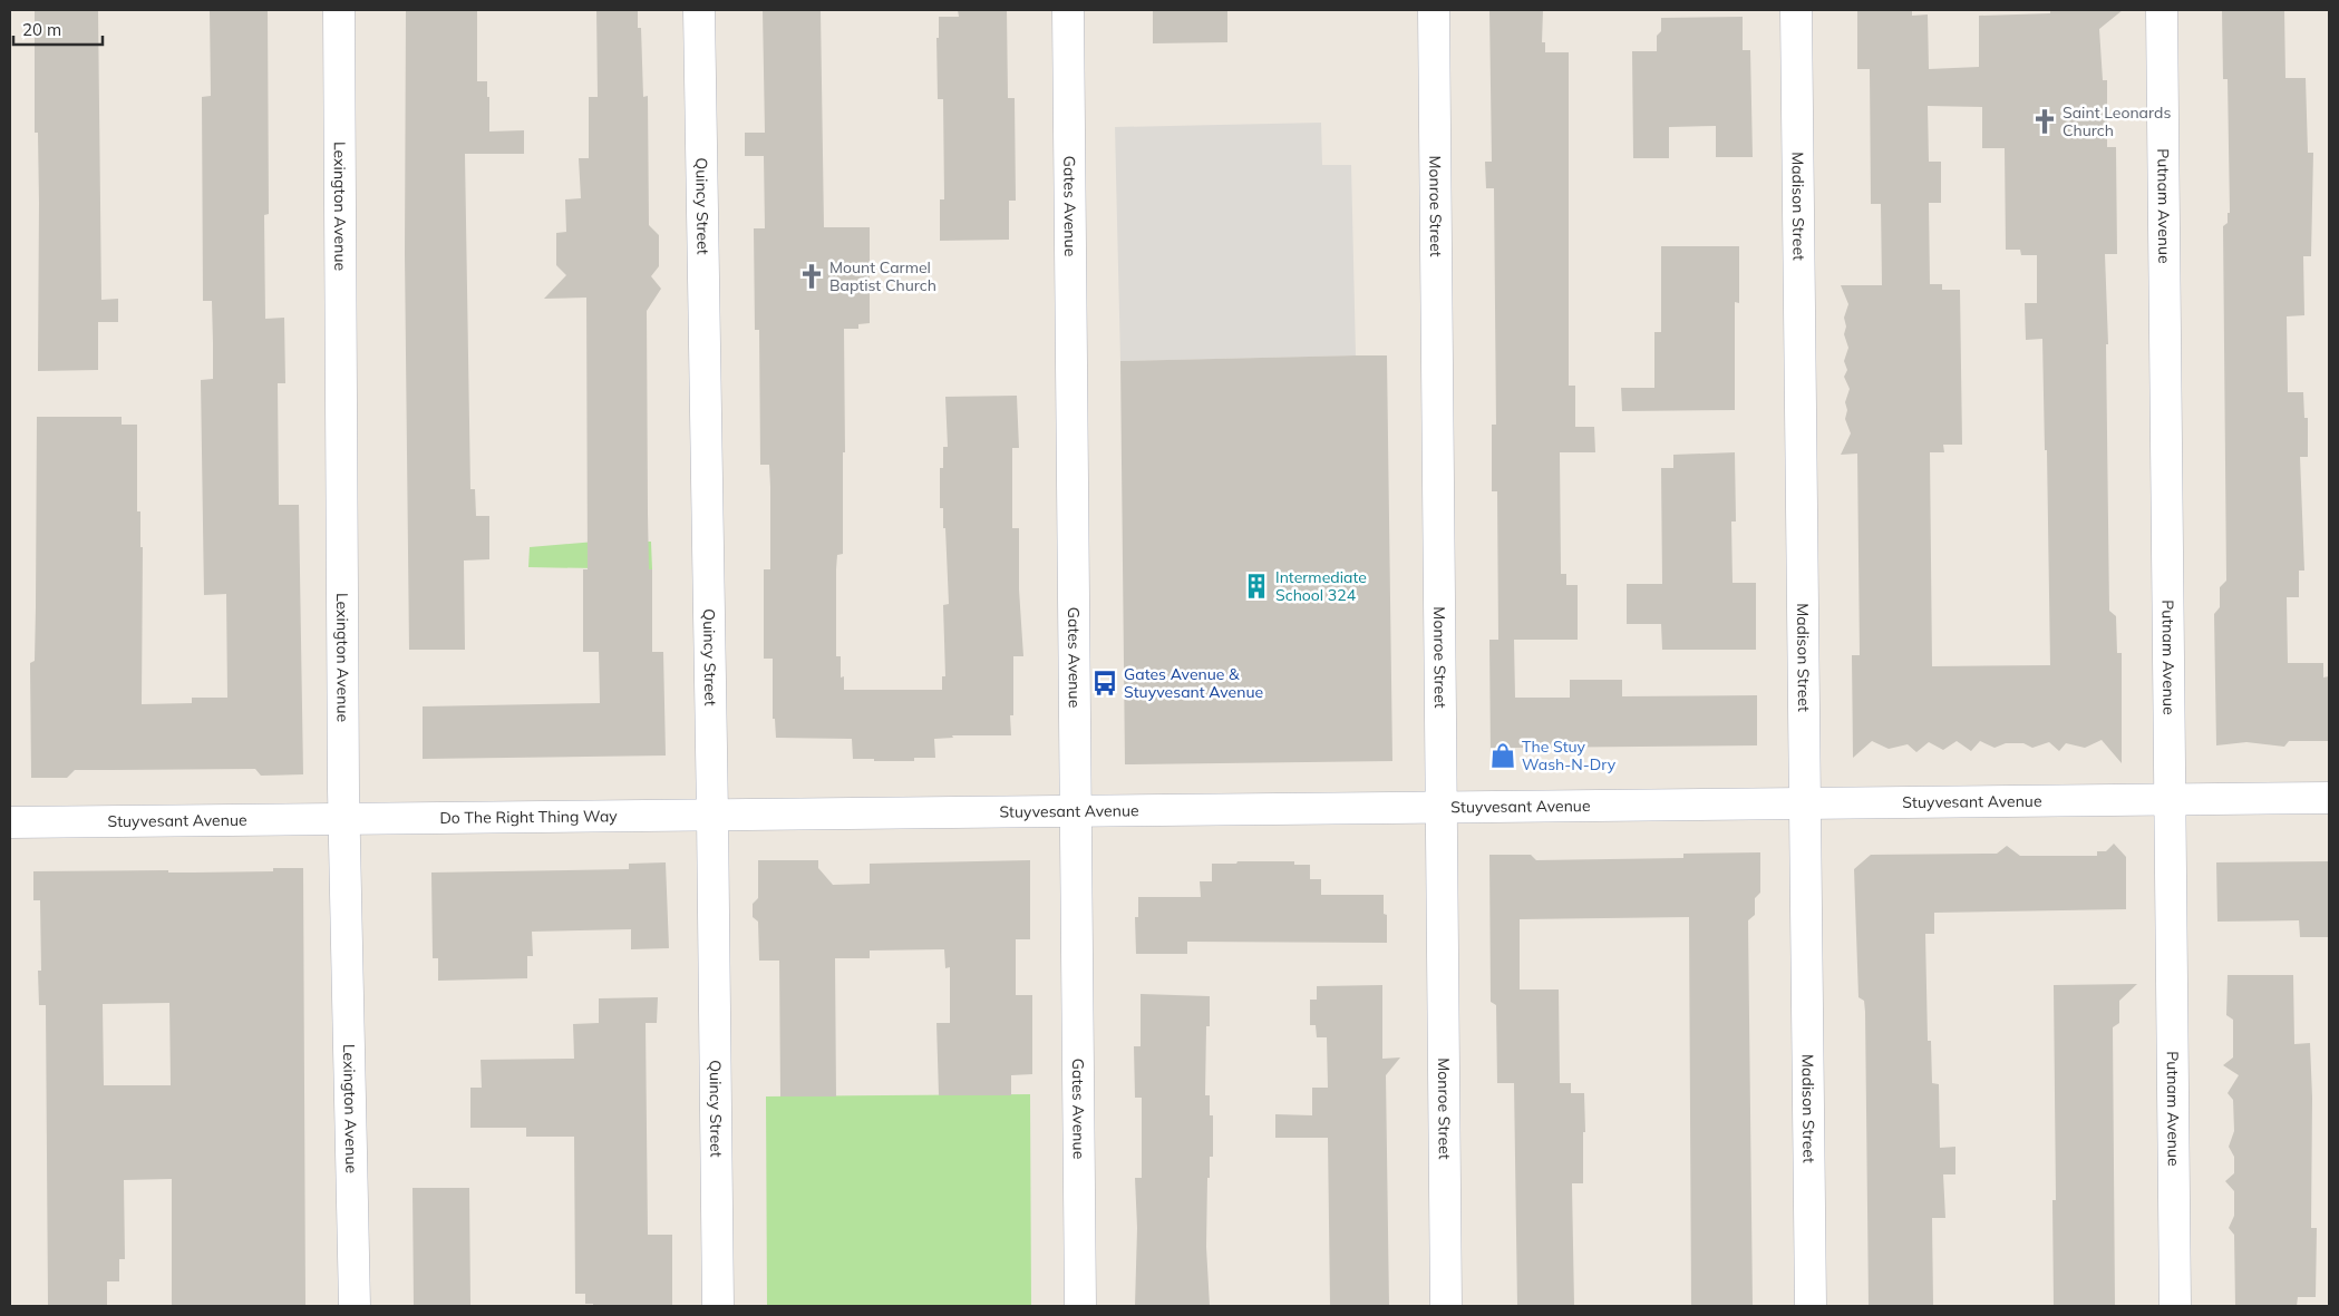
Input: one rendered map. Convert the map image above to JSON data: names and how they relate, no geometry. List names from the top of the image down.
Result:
{
  "streets": {
    "street": [
      "Lexington Avenue",
      "Quincy Street",
      "Gates Avenue",
      "Monroe Street",
      "Madison Street",
      "Putnam Avenue",
      "Stuyvesant Avenue",
      "Do The Right Thing Way"
    ]
  },
  "crossings": [
    ["Lexington Avenue", "Stuyvesant Avenue"],
    ["Lexington Avenue", "Do The Right Thing Way"],
    ["Quincy Street", "Stuyvesant Avenue"],
    ["Quincy Street", "Do The Right Thing Way"],
    ["Gates Avenue", "Stuyvesant Avenue"],
    ["Monroe Street", "Stuyvesant Avenue"],
    ["Madison Street", "Stuyvesant Avenue"],
    ["Putnam Avenue", "Stuyvesant Avenue"],
    ["Stuyvesant Avenue", "Do The Right Thing Way"]
  ],
  "places": {
    "church": ["Saint Leonards Church", "Mount Carmel Baptist Church"],
    "building": ["Intermediate School 324"],
    "bus stop": ["Gates Avenue & Stuyvesant Avenue"],
    "shop": ["The Stuy Wash-N-Dry"]
  },
  "scale_bar": "20 m"
}
